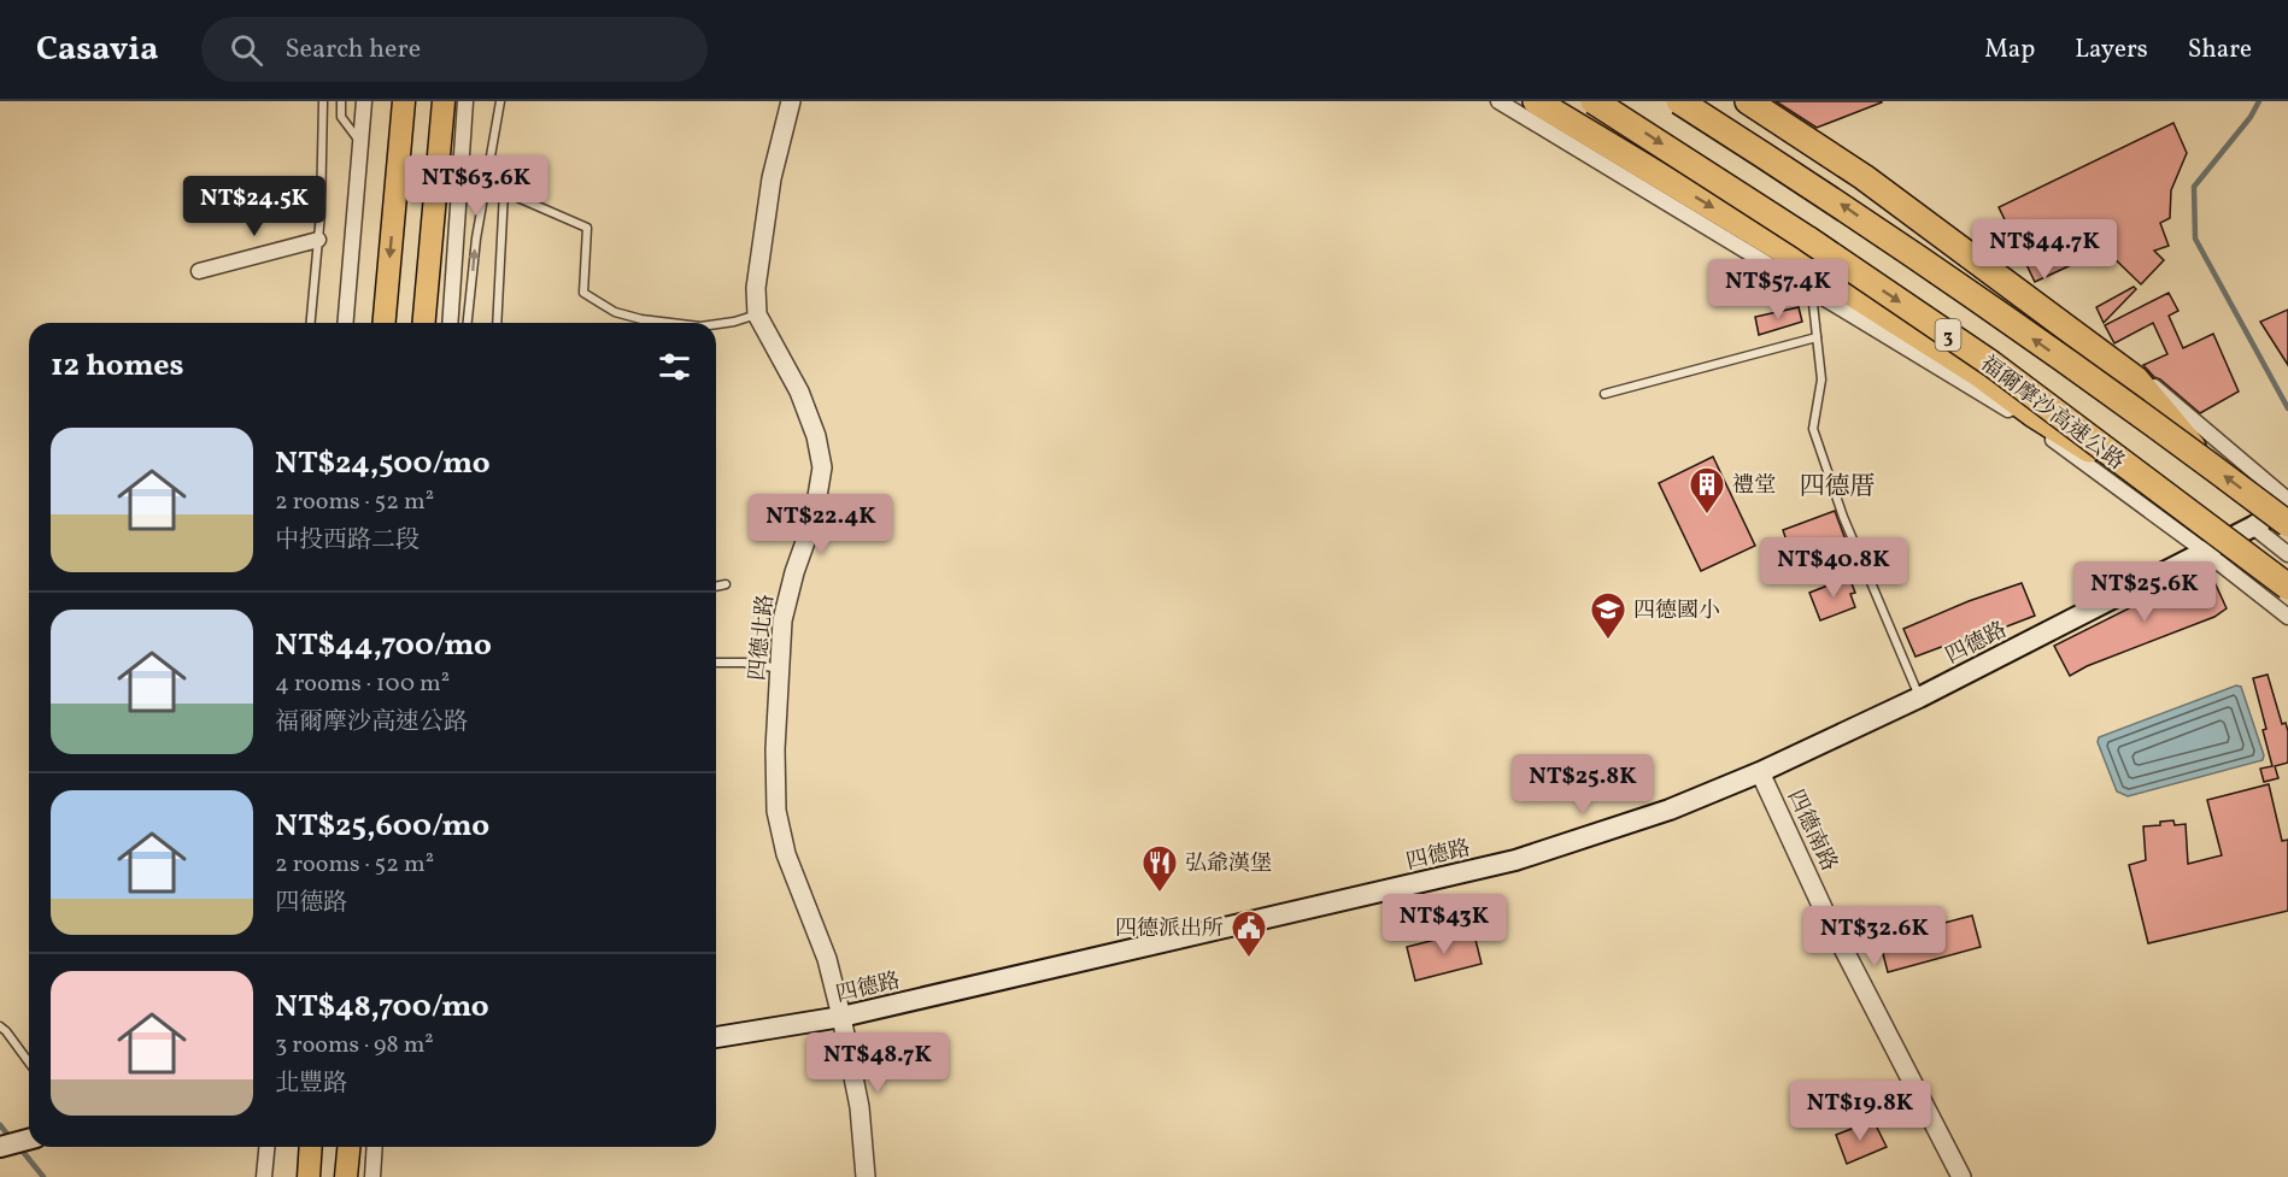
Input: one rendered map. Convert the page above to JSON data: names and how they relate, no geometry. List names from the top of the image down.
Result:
{
  "streets": {
    "highway": ["3", "福爾摩沙高速公路"],
    "main road": ["四德路"],
    "street": ["四德北路", "四德南路"]
  },
  "crossings": [
    ["四德北路", "四德路"],
    ["四德路", "四德南路"]
  ],
  "districts": ["四德厝"],
  "places": {
    "building": ["禮堂"],
    "school or university": ["四德國小"],
    "restaurant": ["弘爺漢堡"],
    "public building": ["四德派出所"]
  },
  "page": {
    "header": "Casavia",
    "search": "Search here",
    "nav": ["Map", "Layers", "Share"],
    "price": [
      "NT$63.6K",
      "NT$24.5K",
      "NT$44.7K",
      "NT$57.4K",
      "NT$22.4K",
      "NT$40.8K",
      "NT$25.6K",
      "NT$25.8K",
      "NT$43K",
      "NT$32.6K",
      "NT$48.7K",
      "NT$19.8K"
    ],
    "heading": "12 homes",
    "list": [
      {
        "name": "NT$24,500/mo",
        "note": "2 rooms · 52 m² · 中投西路二段"
      },
      {
        "name": "NT$44,700/mo",
        "note": "4 rooms · 100 m² · 福爾摩沙高速公路"
      },
      {
        "name": "NT$25,600/mo",
        "note": "2 rooms · 52 m² · 四德路"
      },
      {
        "name": "NT$48,700/mo",
        "note": "3 rooms · 98 m² · 北豐路"
      }
    ]
  }
}
